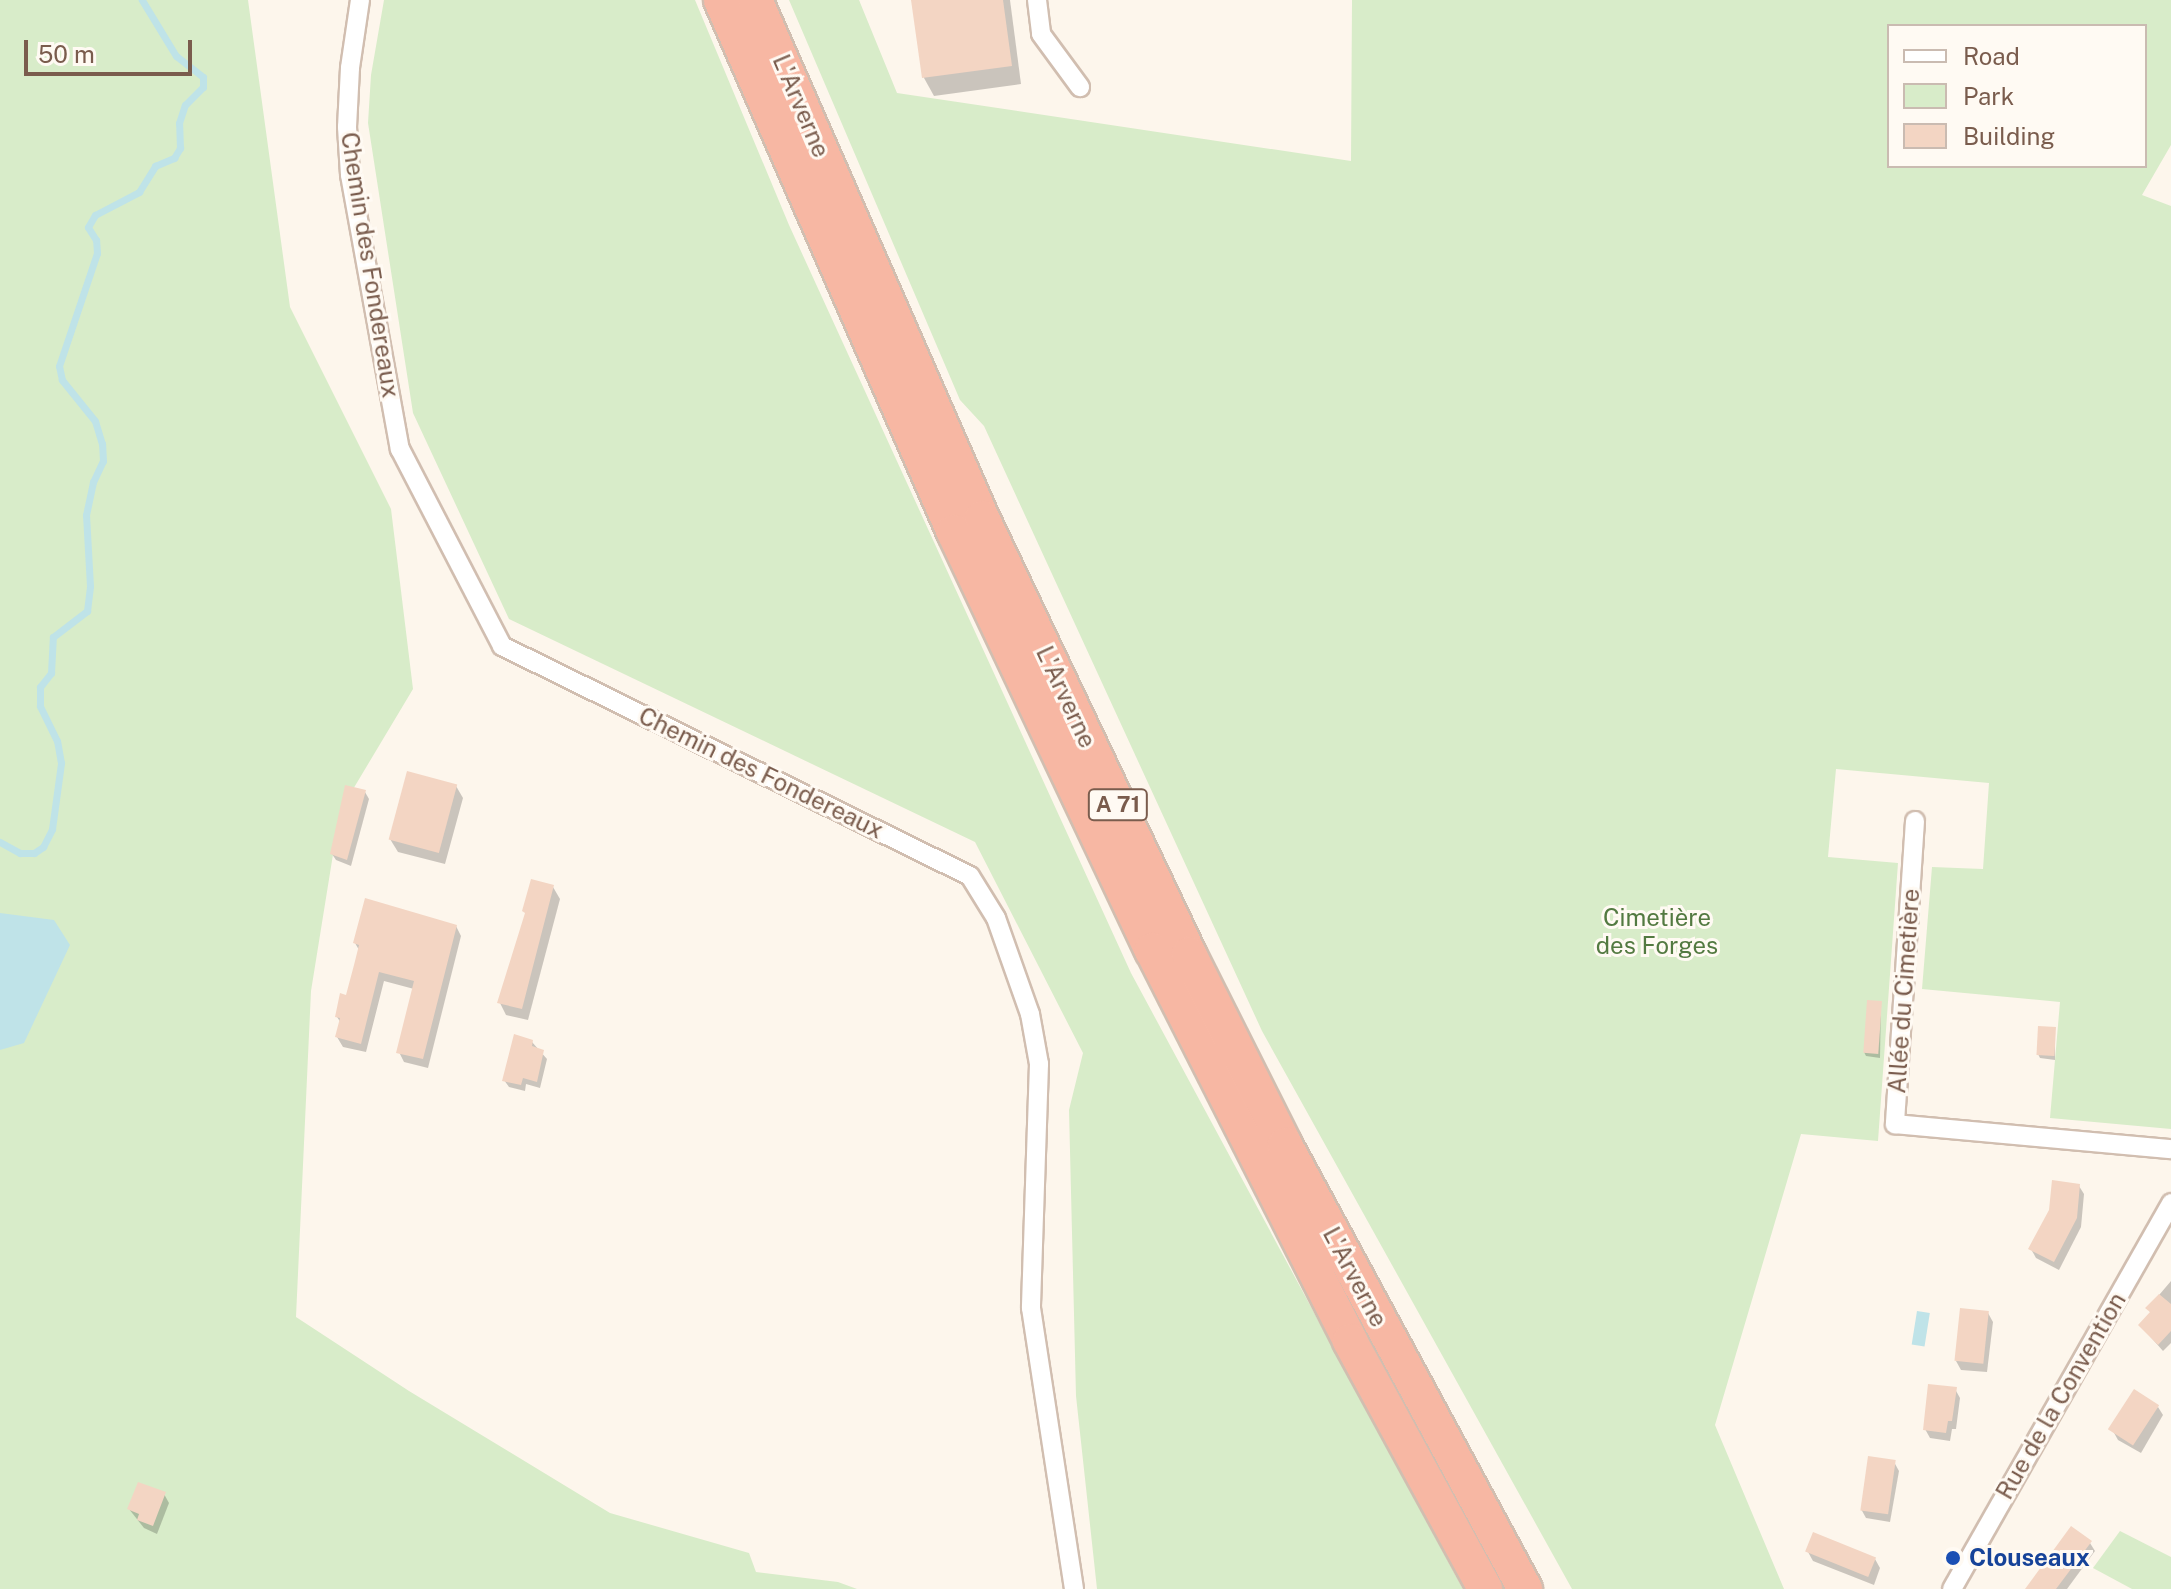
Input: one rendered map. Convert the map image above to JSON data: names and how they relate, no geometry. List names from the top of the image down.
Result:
{
  "streets": {
    "highway": ["L'Arverne", "A 71"],
    "street": ["Chemin des Fondereaux", "Allée du Cimetière", "Rue de la Convention"]
  },
  "parks": ["Cimetière des Forges"],
  "places": ["Clouseaux"],
  "legend": ["Road", "Park", "Building"],
  "scale_bar": "50 m"
}
